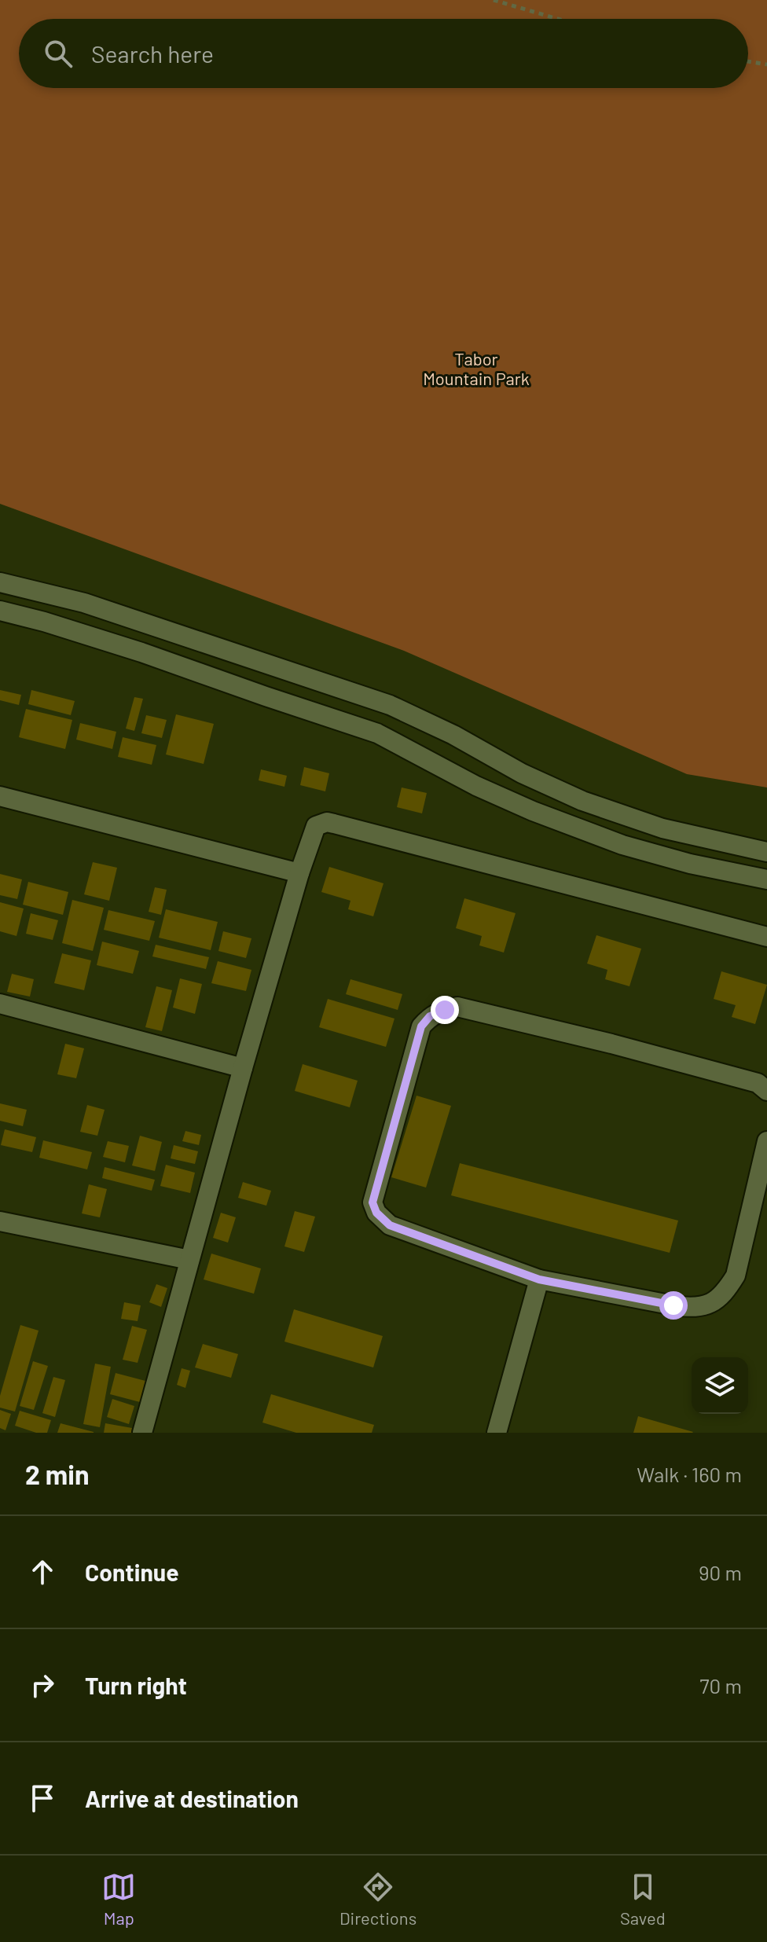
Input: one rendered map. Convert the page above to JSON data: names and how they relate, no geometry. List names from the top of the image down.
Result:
{
  "parks": ["Tabor Mountain Park"],
  "page": {
    "search": "Search here",
    "heading": ["2 min", "Walk · 160 m"],
    "list": [
      ["Continue", "90 m"],
      ["Turn right", "70 m"],
      "Arrive at destination"
    ],
    "nav": ["Map", "Directions", "Saved"]
  }
}
